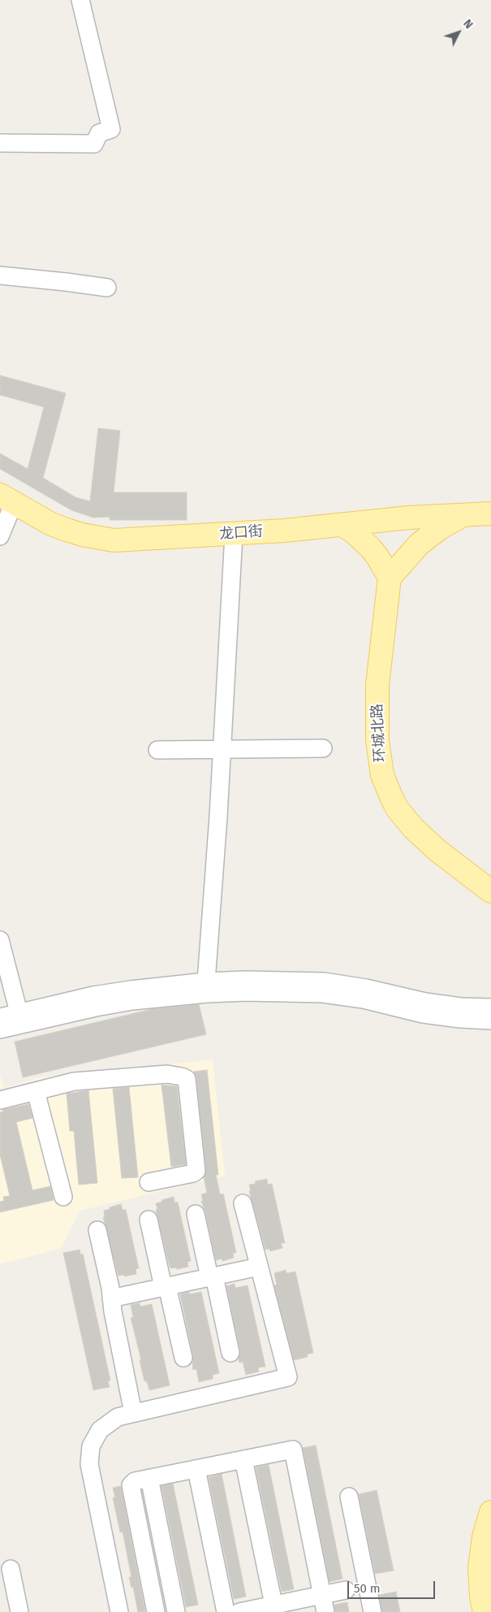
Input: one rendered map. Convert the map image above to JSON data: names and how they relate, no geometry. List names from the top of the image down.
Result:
{
  "streets": {
    "main road": ["龙口街", "环城北路"]
  },
  "scale_bar": "50 m",
  "north": "top right"
}
